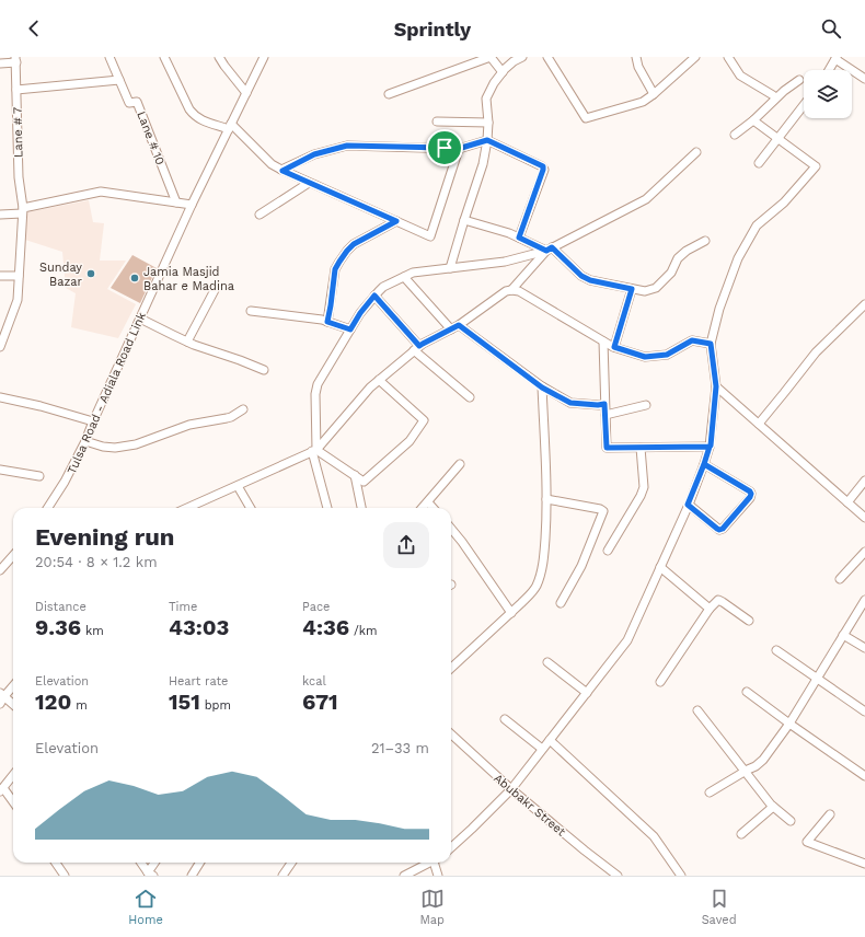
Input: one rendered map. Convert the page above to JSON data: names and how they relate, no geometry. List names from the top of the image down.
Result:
{
  "streets": {
    "street": [
      "Lane # 7",
      "Lane # 10",
      "Tulsa Road - Adiala Road Link",
      "Abubakr Street"
    ]
  },
  "places": ["Sunday Bazar", "Jamia Masjid Bahar e Madina"],
  "page": {
    "header": "Sprintly",
    "heading": ["Evening run", "20:54 · 8 × 1.2 km"],
    "stats": [
      ["Distance", "9.36 km"],
      ["Time", "43:03"],
      ["Pace", "4:36 /km"],
      ["Elevation", "120 m"],
      ["Heart rate", "151 bpm"],
      ["kcal", "671"]
    ],
    "chart": ["Elevation", "21–33 m"],
    "tabs": ["Home", "Map", "Saved"]
  }
}
